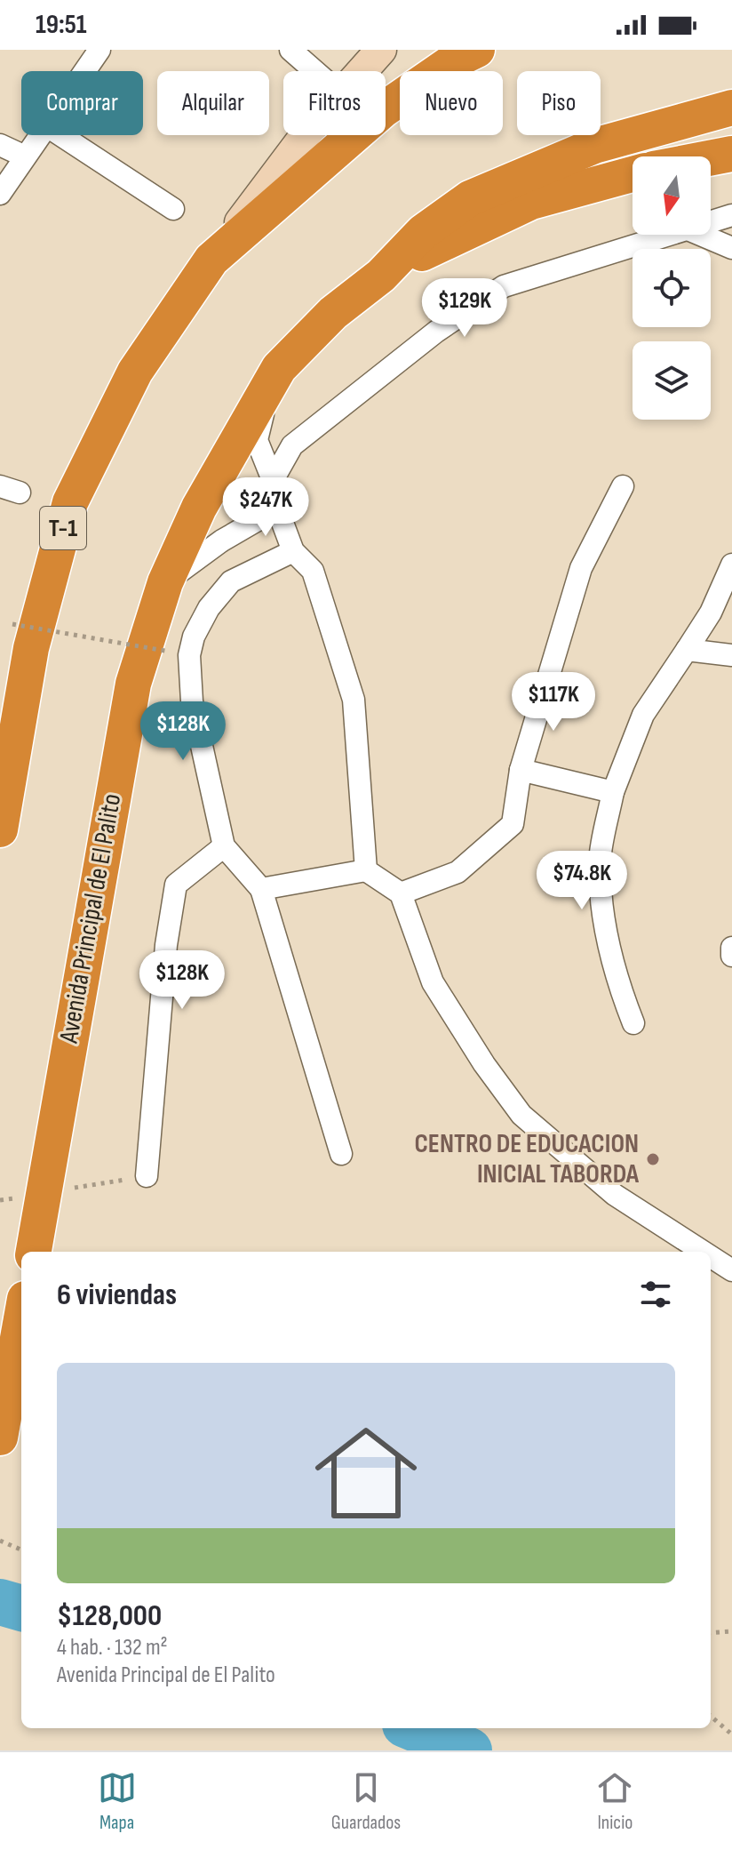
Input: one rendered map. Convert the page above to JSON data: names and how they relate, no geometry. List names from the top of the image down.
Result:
{
  "streets": {
    "highway": ["T-1", "Avenida Principal de El Palito"]
  },
  "places": ["CENTRO DE EDUCACION INICIAL TABORDA"],
  "north": "bottom",
  "page": {
    "status": "19:51",
    "chip": [
      "Comprar",
      "Alquilar",
      "Filtros",
      "Nuevo",
      "Piso"
    ],
    "price": [
      "$129K",
      "$247K",
      "$117K",
      "$128K",
      "$74.8K",
      "$128K"
    ],
    "heading": "6 viviendas",
    "list": [
      {
        "name": "$128,000",
        "note": "4 hab. · 132 m² · Avenida Principal de El Palito"
      }
    ],
    "tabs": ["Mapa", "Guardados", "Inicio"]
  }
}
